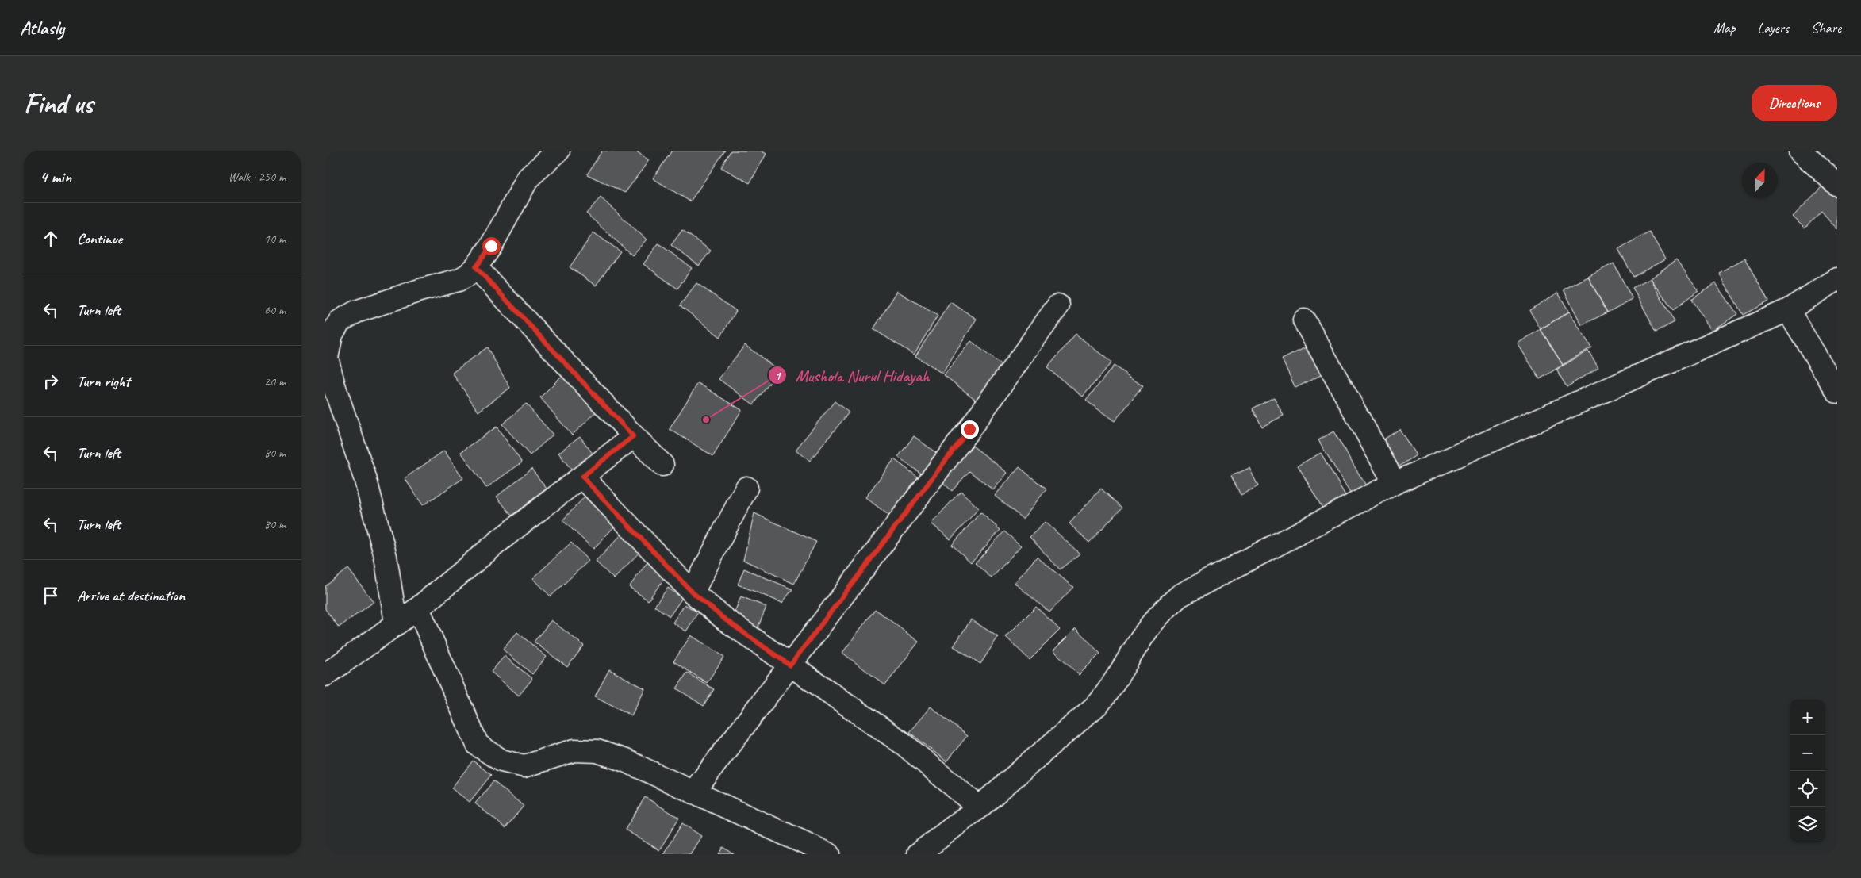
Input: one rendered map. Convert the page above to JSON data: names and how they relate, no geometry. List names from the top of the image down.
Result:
{
  "places": ["Mushola Nurul Hidayah"],
  "north": "top",
  "page": {
    "header": "Atlasly",
    "nav": ["Map", "Layers", "Share"],
    "buttons": "Directions",
    "title": "Find us",
    "heading": ["4 min", "Walk · 250 m"],
    "list": [
      ["Continue", "10 m"],
      ["Turn left", "60 m"],
      ["Turn right", "20 m"],
      ["Turn left", "80 m"],
      ["Turn left", "80 m"],
      "Arrive at destination"
    ],
    "map_buttons": ["+", "−"]
  }
}
